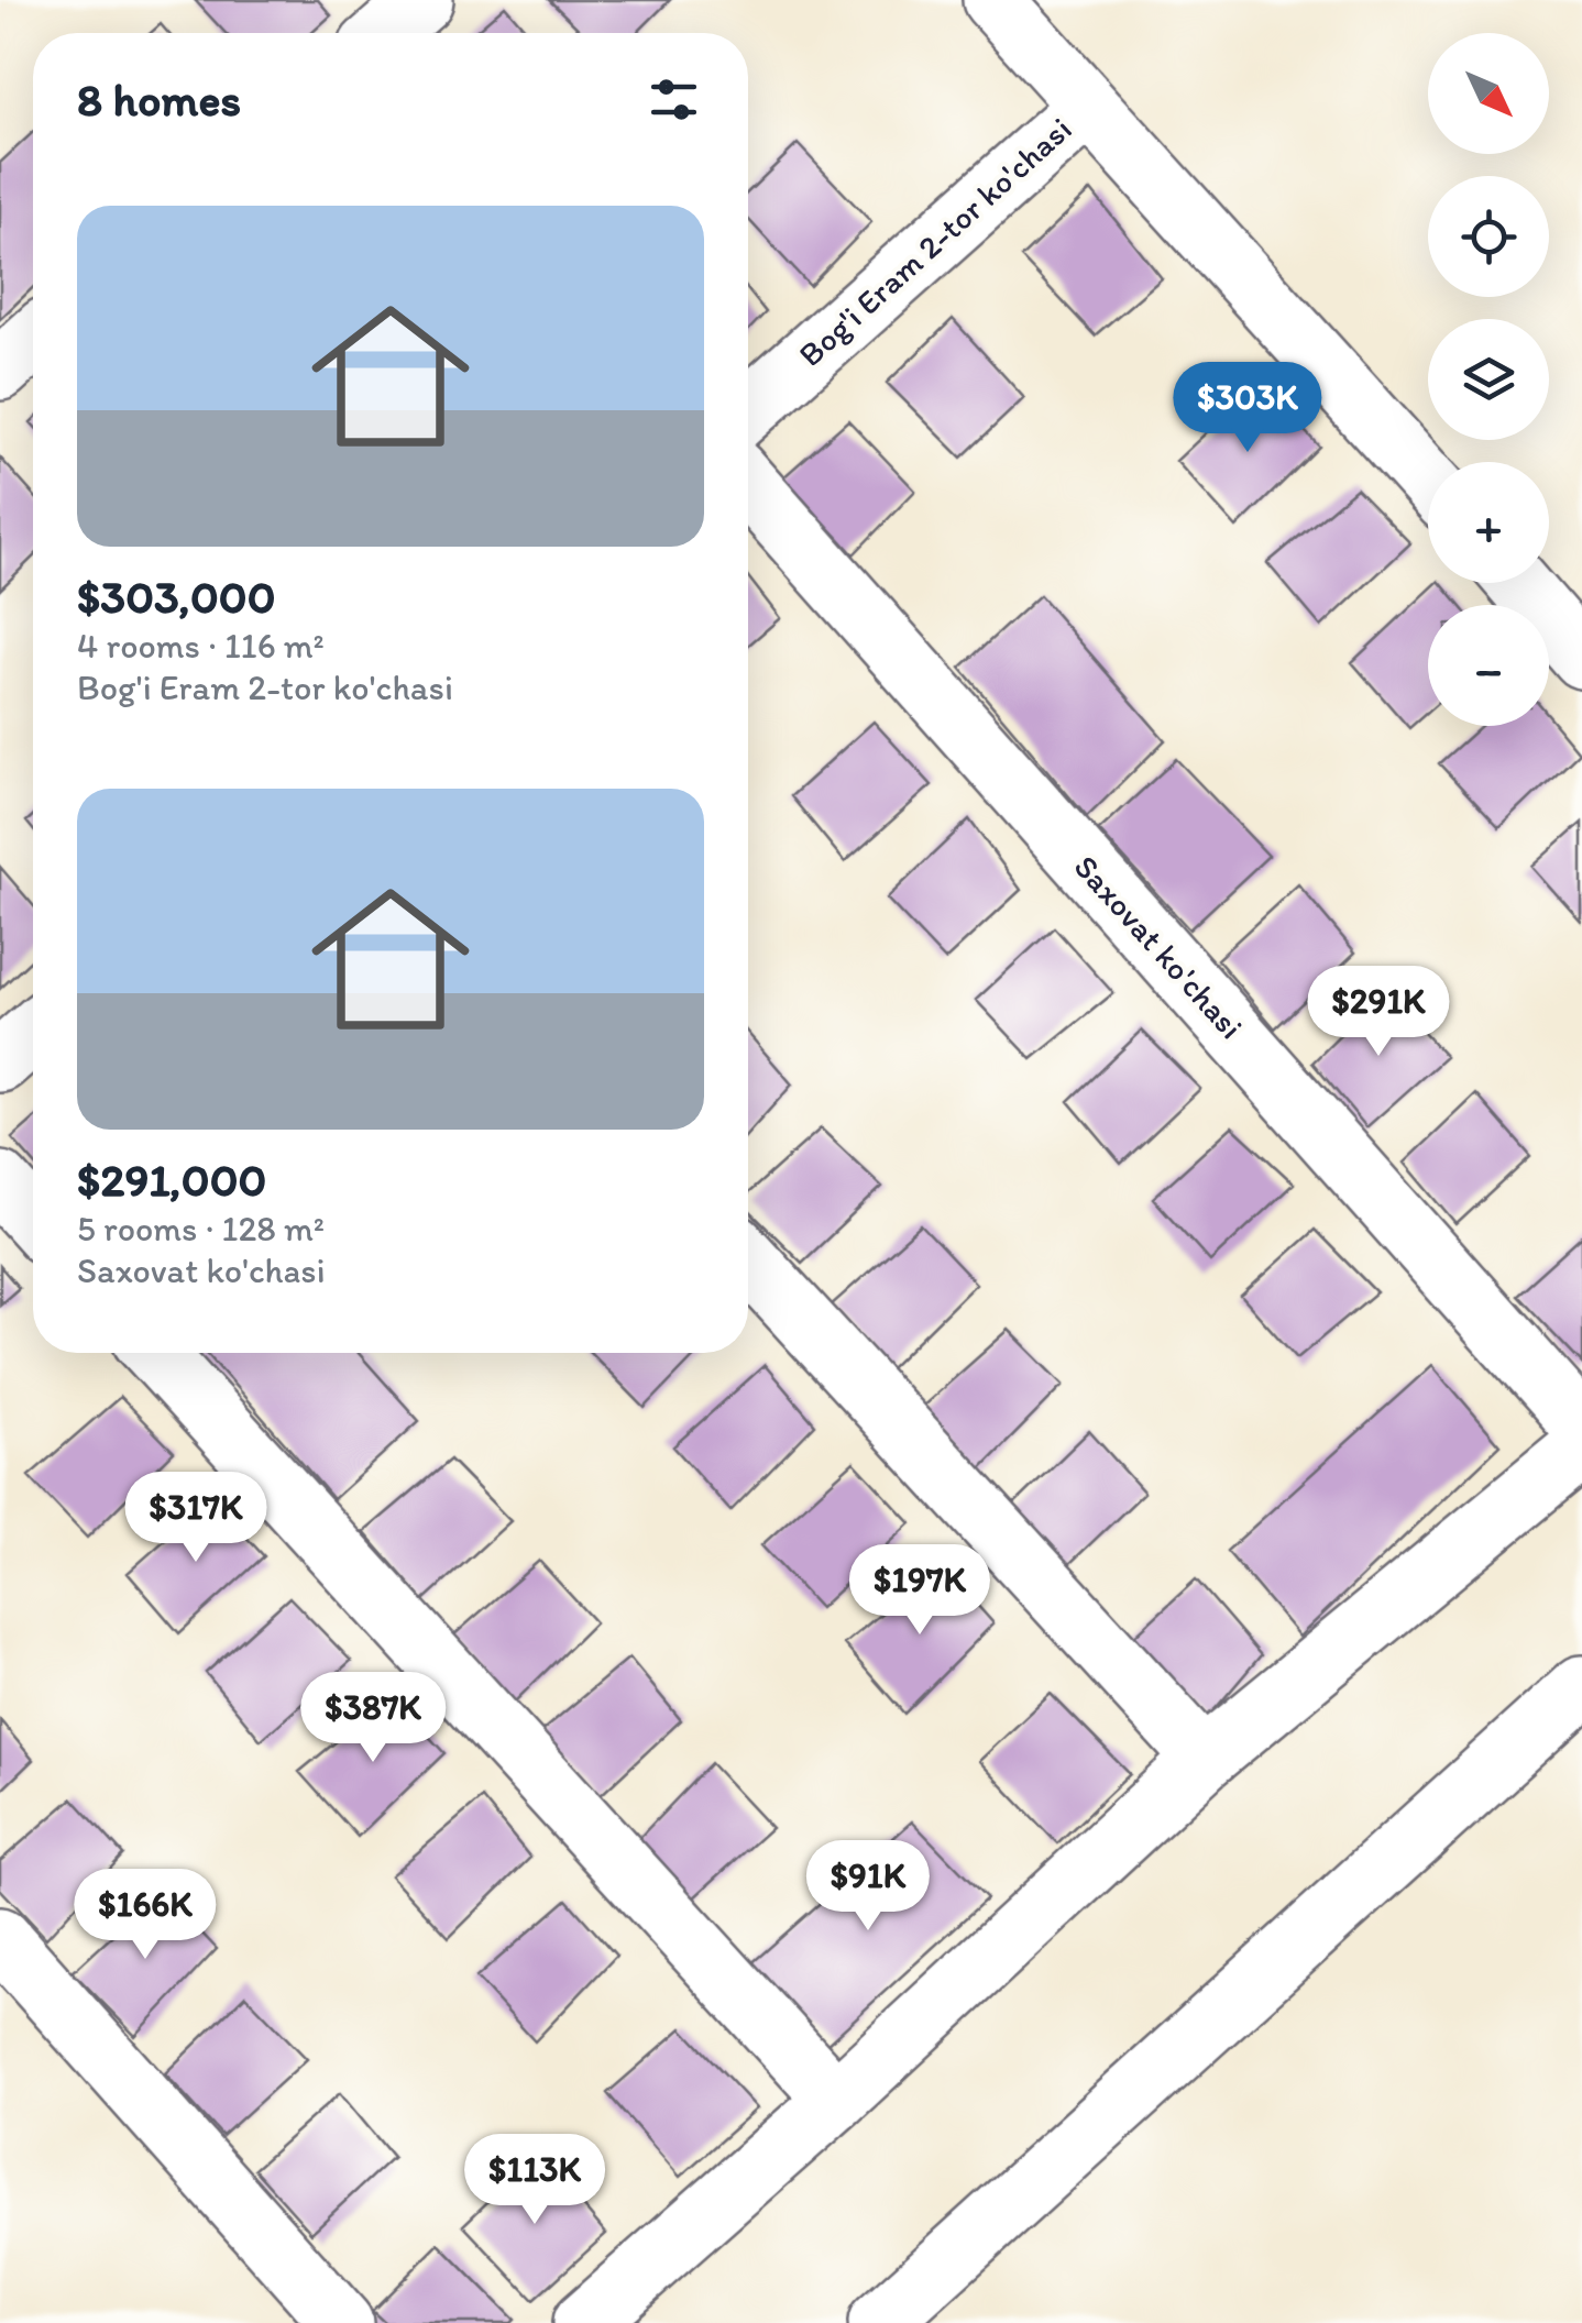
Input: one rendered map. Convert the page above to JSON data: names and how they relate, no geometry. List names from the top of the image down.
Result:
{
  "streets": {
    "street": ["Bog'i Eram 2-tor ko'chasi", "Saxovat ko'chasi"]
  },
  "north": "bottom right",
  "page": {
    "map_buttons": ["+", "−"],
    "heading": "8 homes",
    "list": [
      {
        "name": "$303,000",
        "note": "4 rooms · 116 m² · Bog'i Eram 2-tor ko'chasi"
      },
      {
        "name": "$291,000",
        "note": "5 rooms · 128 m² · Saxovat ko'chasi"
      }
    ],
    "price": [
      "$303K",
      "$291K",
      "$317K",
      "$197K",
      "$387K",
      "$91K",
      "$166K",
      "$113K"
    ]
  }
}
